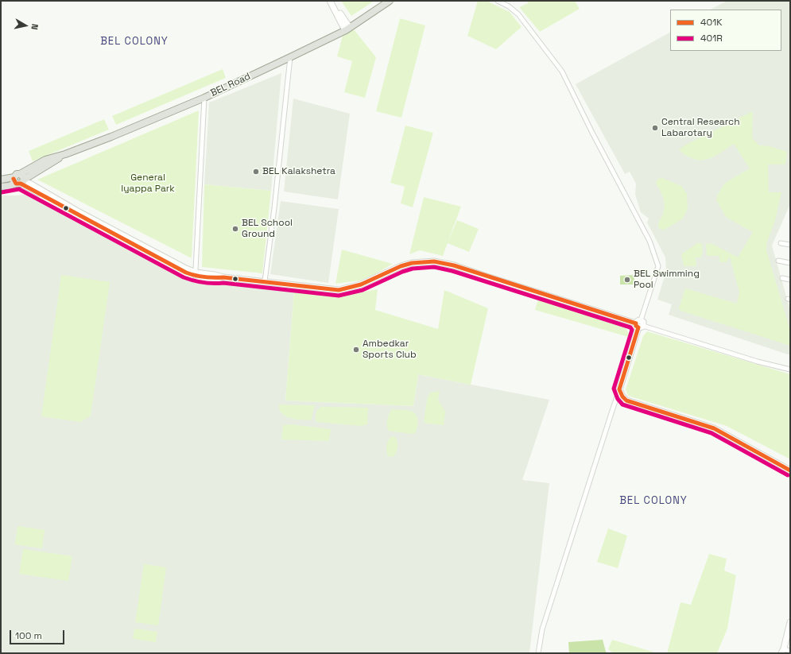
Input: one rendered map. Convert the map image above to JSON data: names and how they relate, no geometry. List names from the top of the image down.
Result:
{
  "streets": {
    "main road": ["BEL Road"]
  },
  "districts": ["BEL COLONY", "BEL COLONY"],
  "parks": ["General Iyappa Park"],
  "places": [
    "Central Research Labarotary",
    "BEL Kalakshetra",
    "BEL School Ground",
    "BEL Swimming Pool",
    "Ambedkar Sports Club"
  ],
  "lines": ["transit line 401K", "transit line 401R"],
  "legend": ["401K", "401R"],
  "scale_bar": "100 m",
  "north": "right"
}
